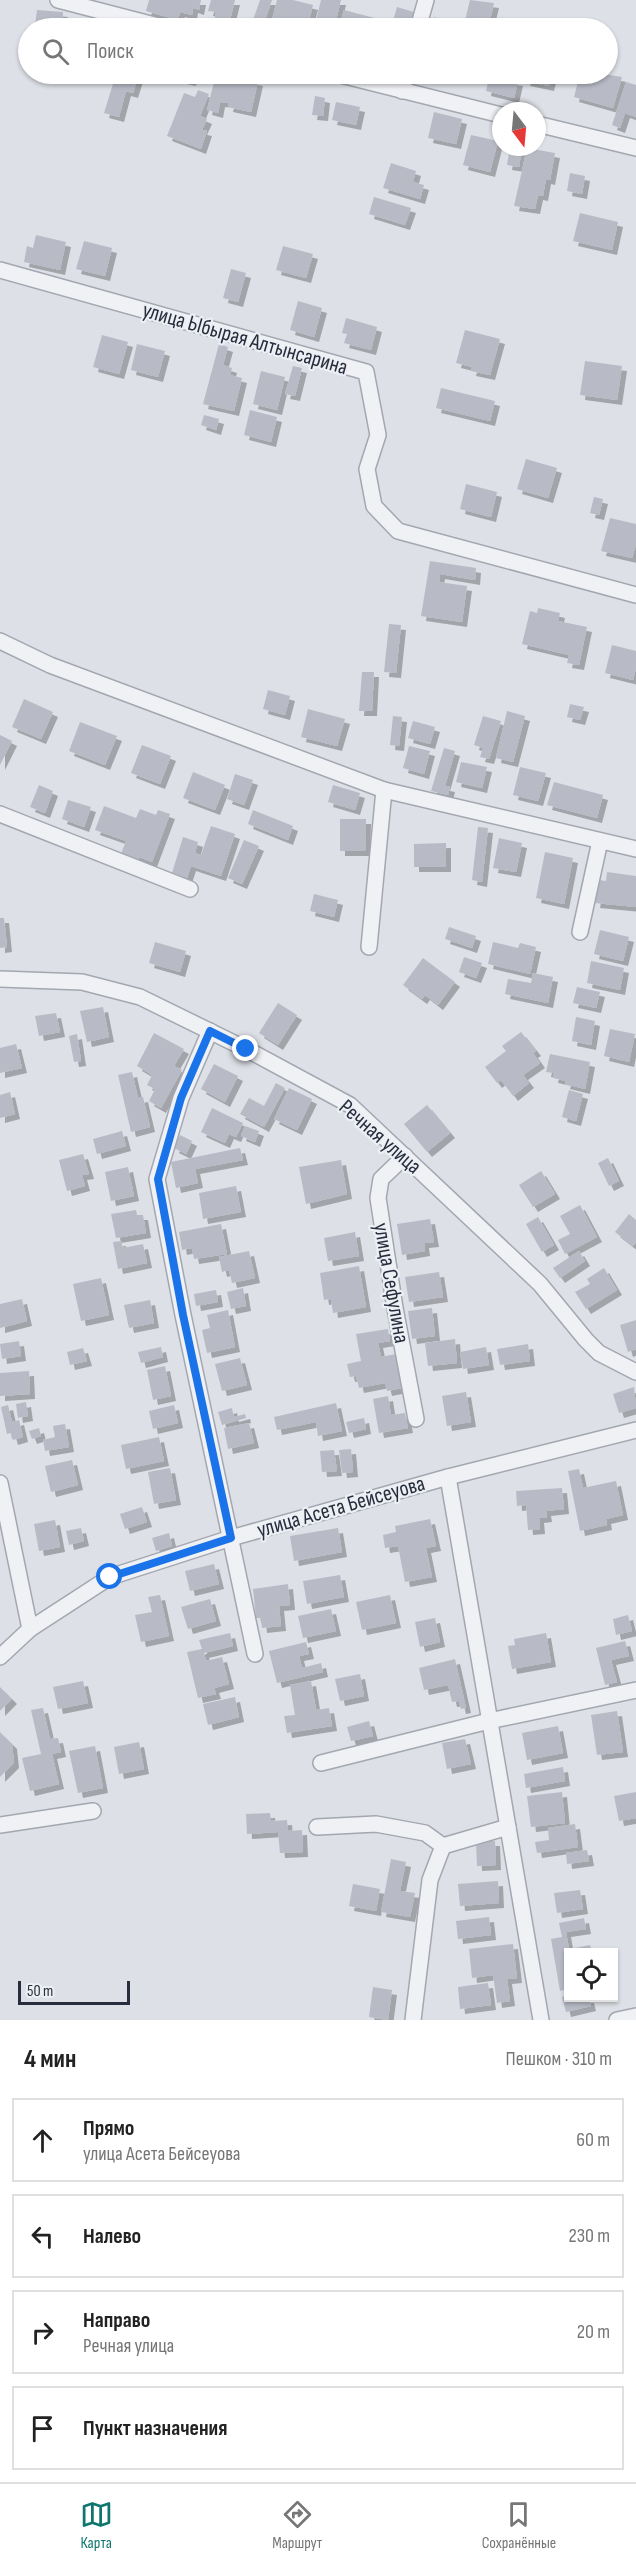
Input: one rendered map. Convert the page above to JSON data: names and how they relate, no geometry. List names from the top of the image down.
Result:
{
  "streets": {
    "street": [
      "улица Ыбырая Алтынсарина",
      "Речная улица",
      "улица Сефулина",
      "улица Асета Бейсеуова"
    ]
  },
  "crossings": [
    ["Речная улица", "улица Сефулина"]
  ],
  "scale_bar": "50 m",
  "north": "bottom",
  "page": {
    "search": "Поиск",
    "scale": "50 m",
    "heading": ["4 мин", "Пешком · 310 m"],
    "list": [
      ["Прямо", "улица Асета Бейсеуова", "60 m"],
      ["Налево", "230 m"],
      ["Направо", "Речная улица", "20 m"],
      "Пункт назначения"
    ],
    "nav": ["Карта", "Маршрут", "Сохранённые"]
  }
}
